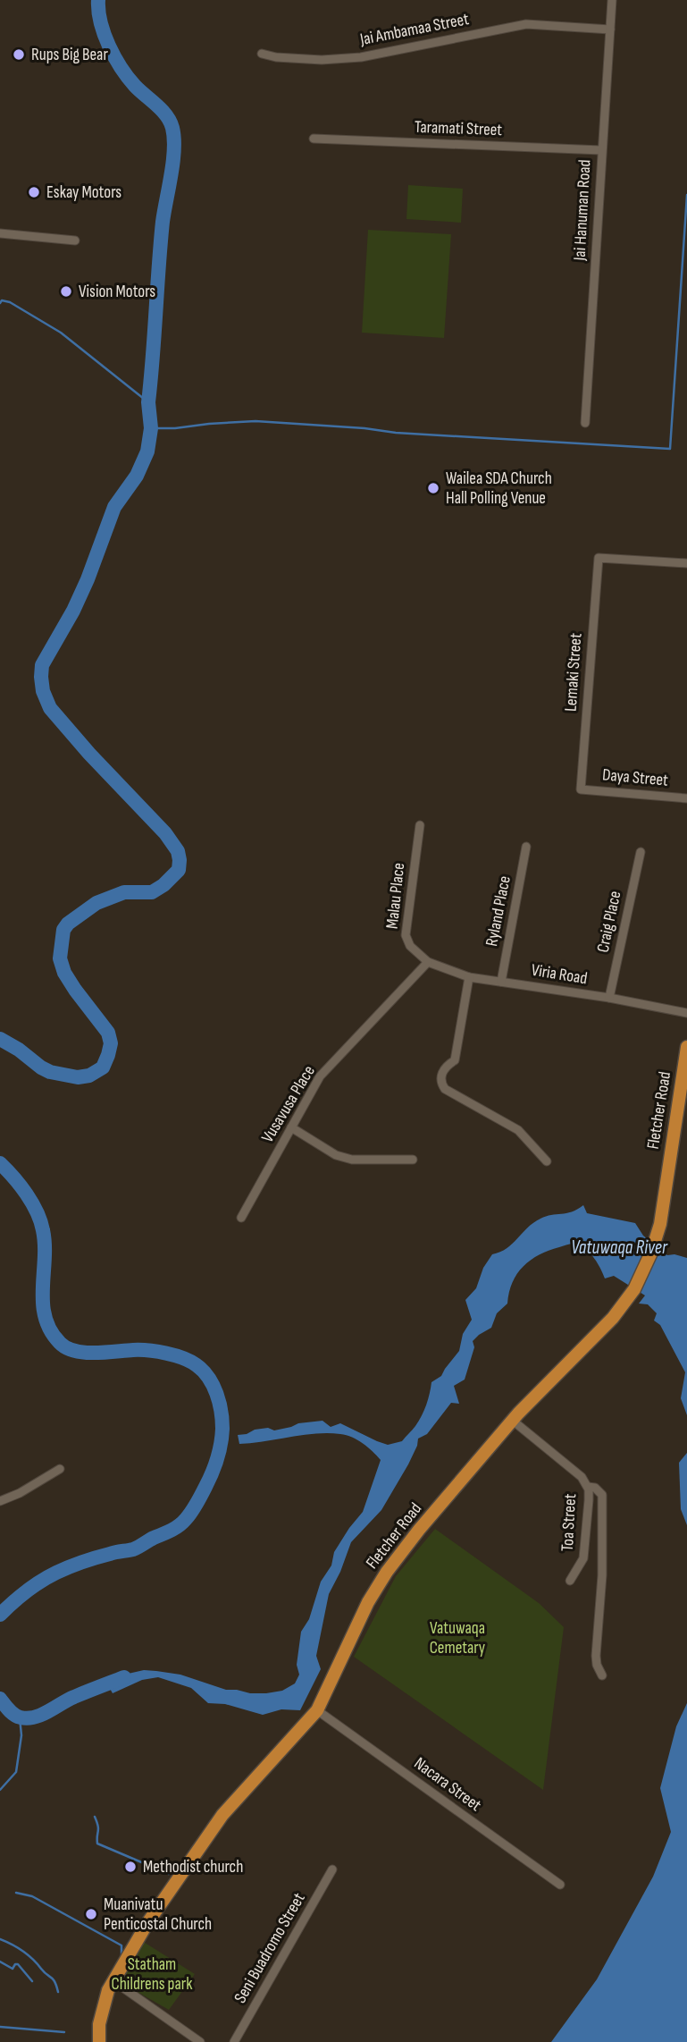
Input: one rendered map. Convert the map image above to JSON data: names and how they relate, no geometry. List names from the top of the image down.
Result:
{
  "streets": {
    "main road": ["Fletcher Road"],
    "street": [
      "Jai Ambamaa Street",
      "Taramati Street",
      "Jai Hanuman Road",
      "Lemaki Street",
      "Daya Street",
      "Malau Place",
      "Ryland Place",
      "Craig Place",
      "Viria Road",
      "Vusavusa Place",
      "Toa Street",
      "Nacara Street",
      "Seni Buadromo Street"
    ]
  },
  "crossings": [
    ["Jai Ambamaa Street", "Jai Hanuman Road"],
    ["Taramati Street", "Jai Hanuman Road"],
    ["Lemaki Street", "Daya Street"],
    ["Malau Place", "Viria Road"],
    ["Malau Place", "Vusavusa Place"],
    ["Ryland Place", "Viria Road"],
    ["Craig Place", "Viria Road"],
    ["Viria Road", "Vusavusa Place"],
    ["Fletcher Road", "Toa Street"],
    ["Fletcher Road", "Nacara Street"]
  ],
  "water": ["Vatuwaqa River"],
  "parks": ["Vatuwaqa Cemetary", "Statham Childrens park"],
  "places": [
    "Rups Big Bear",
    "Eskay Motors",
    "Vision Motors",
    "Wailea SDA Church Hall Polling Venue",
    "Methodist church",
    "Muanivatu Penticostal Church"
  ]
}
